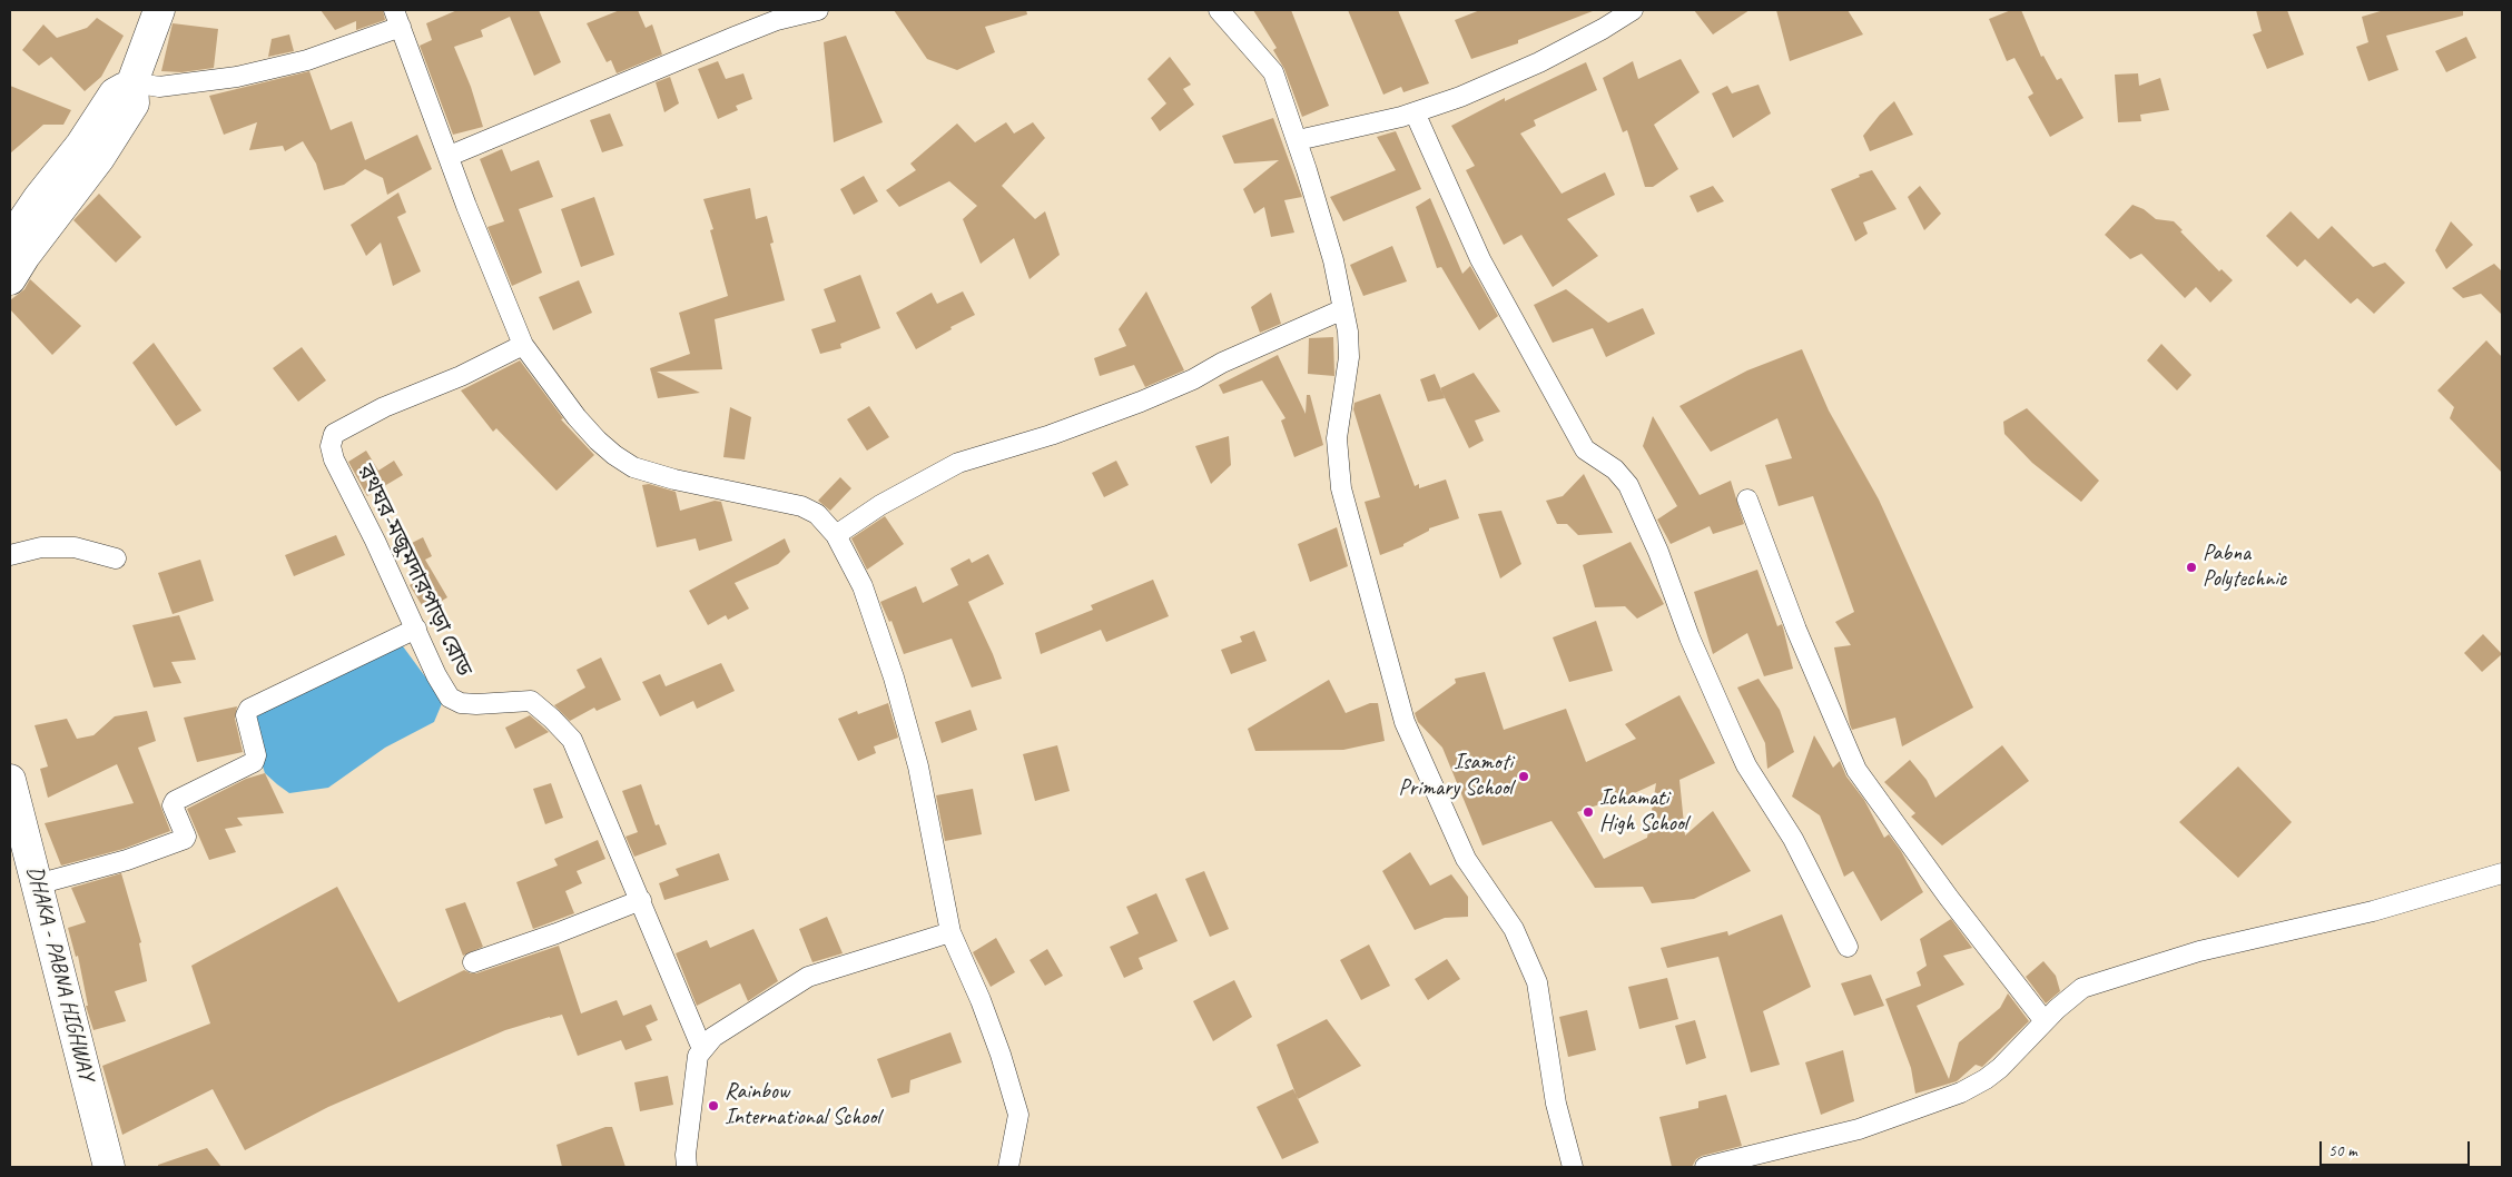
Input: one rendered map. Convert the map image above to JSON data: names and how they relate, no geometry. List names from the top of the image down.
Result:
{
  "streets": {
    "highway": ["DHAKA - PABNA HIGHWAY"],
    "street": ["রথঘর-মজুমদারপাড়া রোড"]
  },
  "places": [
    "Pabna Polytechnic",
    "Isamoti Primary School",
    "Ichamati High School",
    "Rainbow International School"
  ],
  "scale_bar": "50 m"
}
